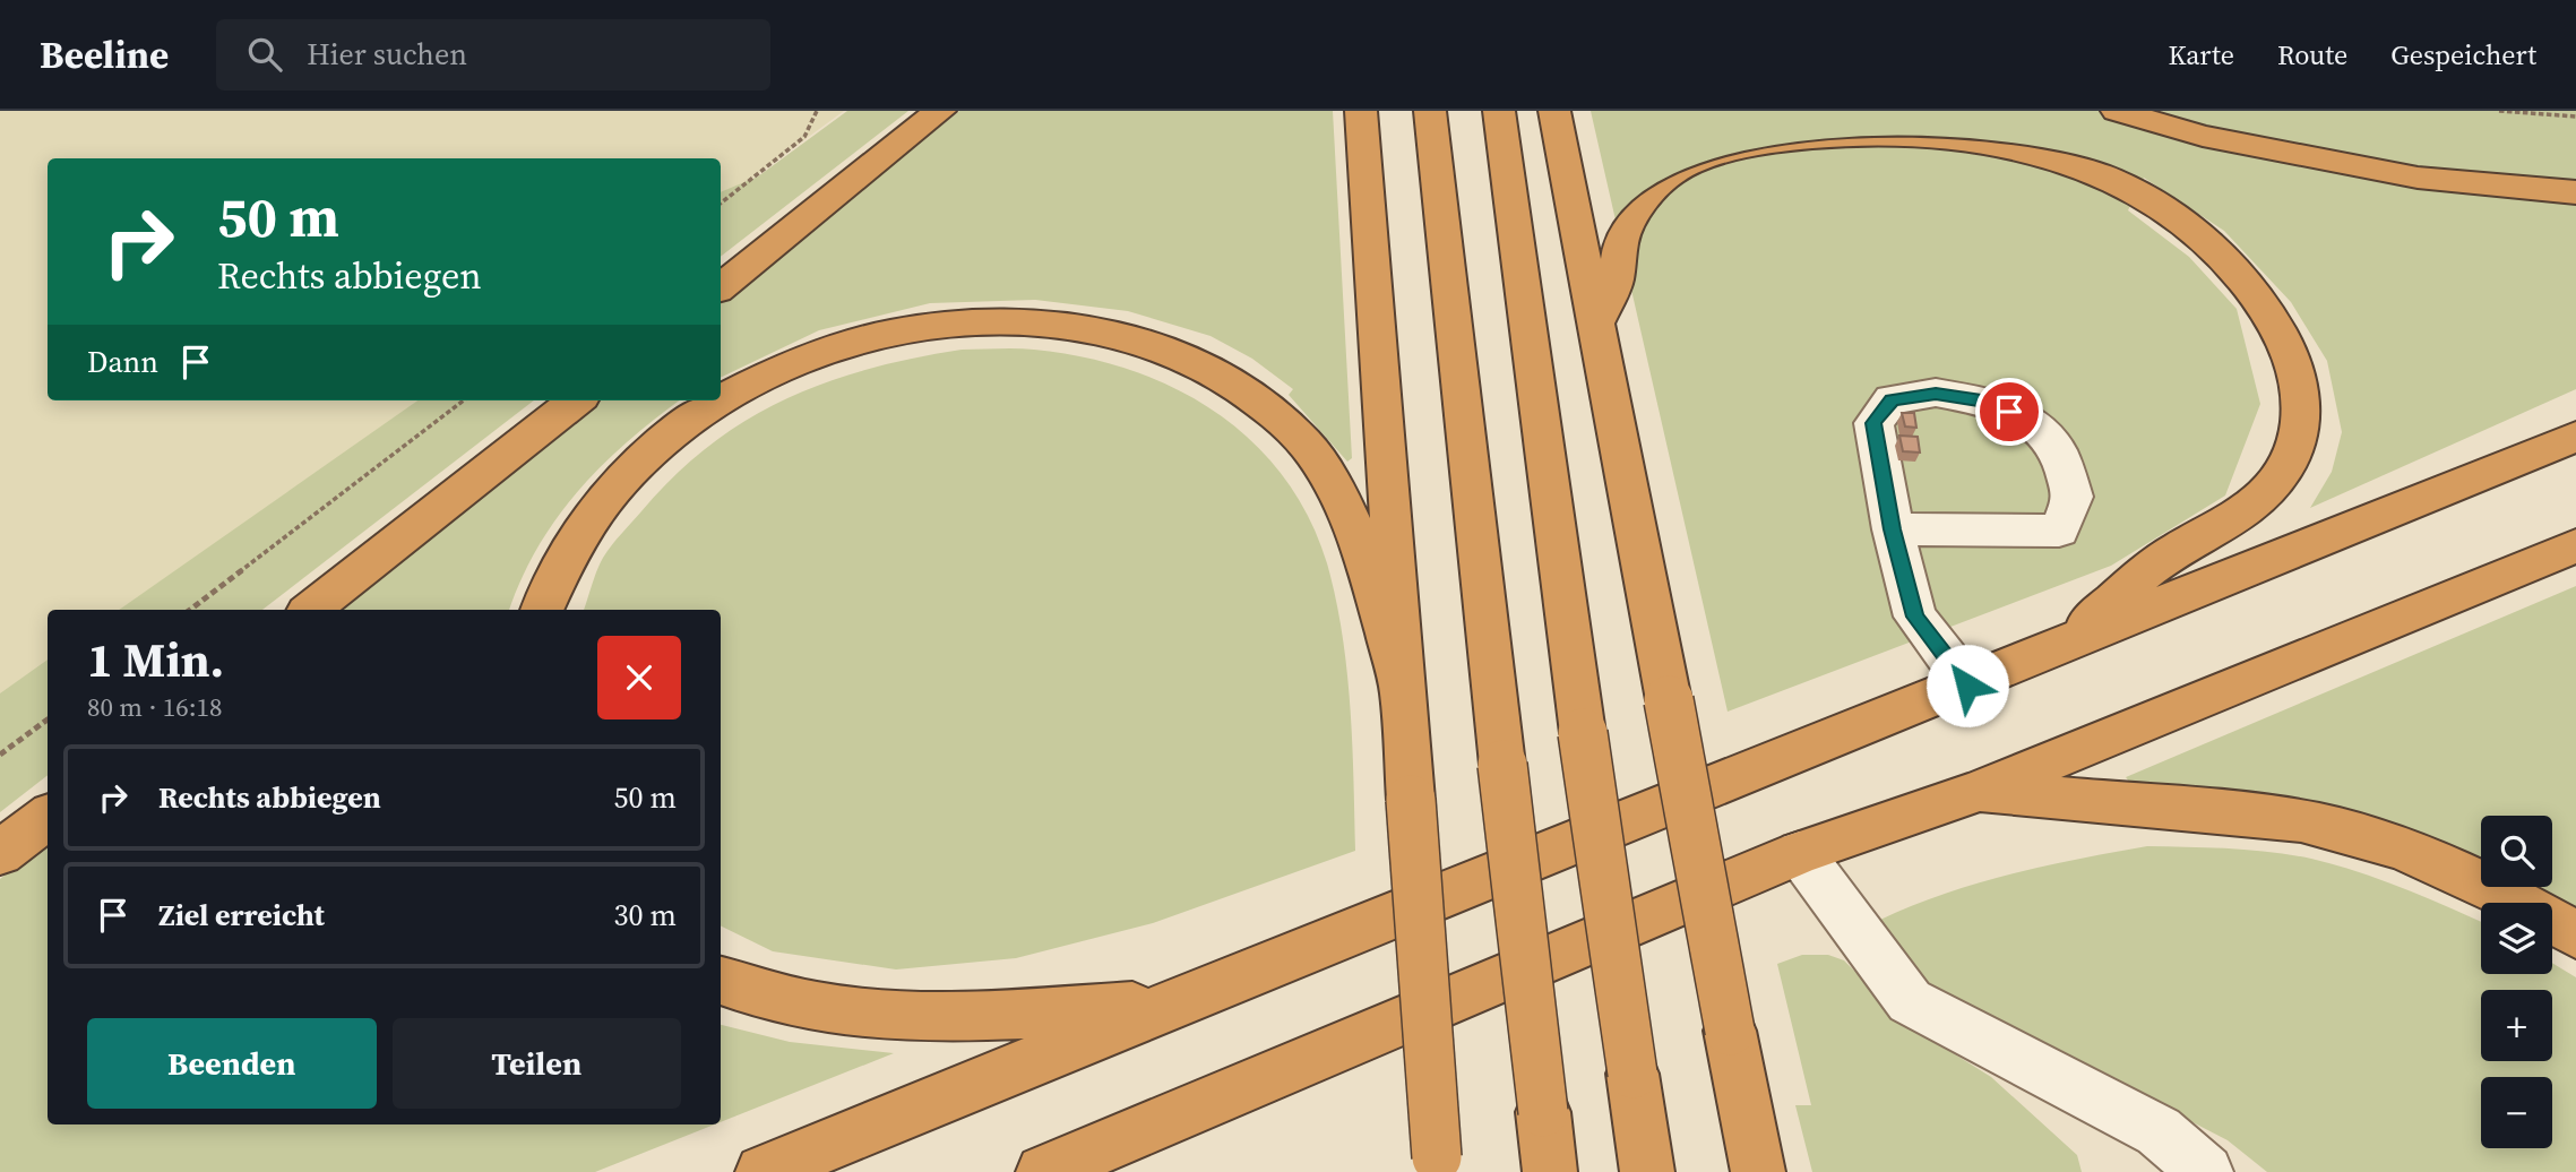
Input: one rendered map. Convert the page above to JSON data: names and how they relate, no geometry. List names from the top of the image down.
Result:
{
  "page": {
    "header": "Beeline",
    "search": "Hier suchen",
    "nav": ["Karte", "Route", "Gespeichert"],
    "turn": ["50 m", "Rechts abbiegen"],
    "then": "Dann",
    "heading": ["1 Min.", "80 m · 16:18"],
    "list": [
      {
        "name": "Rechts abbiegen",
        "value": "50 m"
      },
      {
        "name": "Ziel erreicht",
        "value": "30 m"
      }
    ],
    "map_buttons": ["+", "−"],
    "buttons": ["Beenden", "Teilen"]
  }
}
